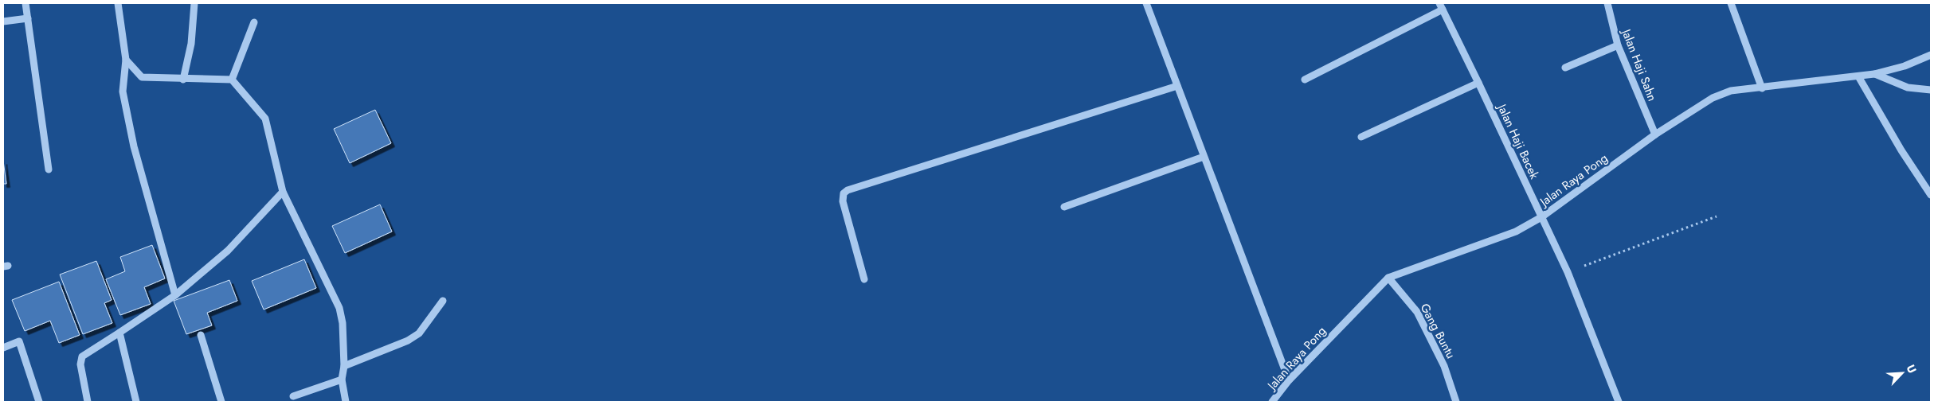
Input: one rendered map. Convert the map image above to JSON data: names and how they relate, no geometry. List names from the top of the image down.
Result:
{
  "streets": {
    "street": [
      "Jalan Haji Sahn",
      "Jalan Haji Bacek",
      "Jalan Raya Pong",
      "Gang Buntu"
    ]
  },
  "crossings": [
    ["Jalan Haji Sahn", "Jalan Raya Pong"],
    ["Jalan Haji Bacek", "Jalan Raya Pong"],
    ["Jalan Raya Pong", "Gang Buntu"]
  ],
  "north": "top right"
}
